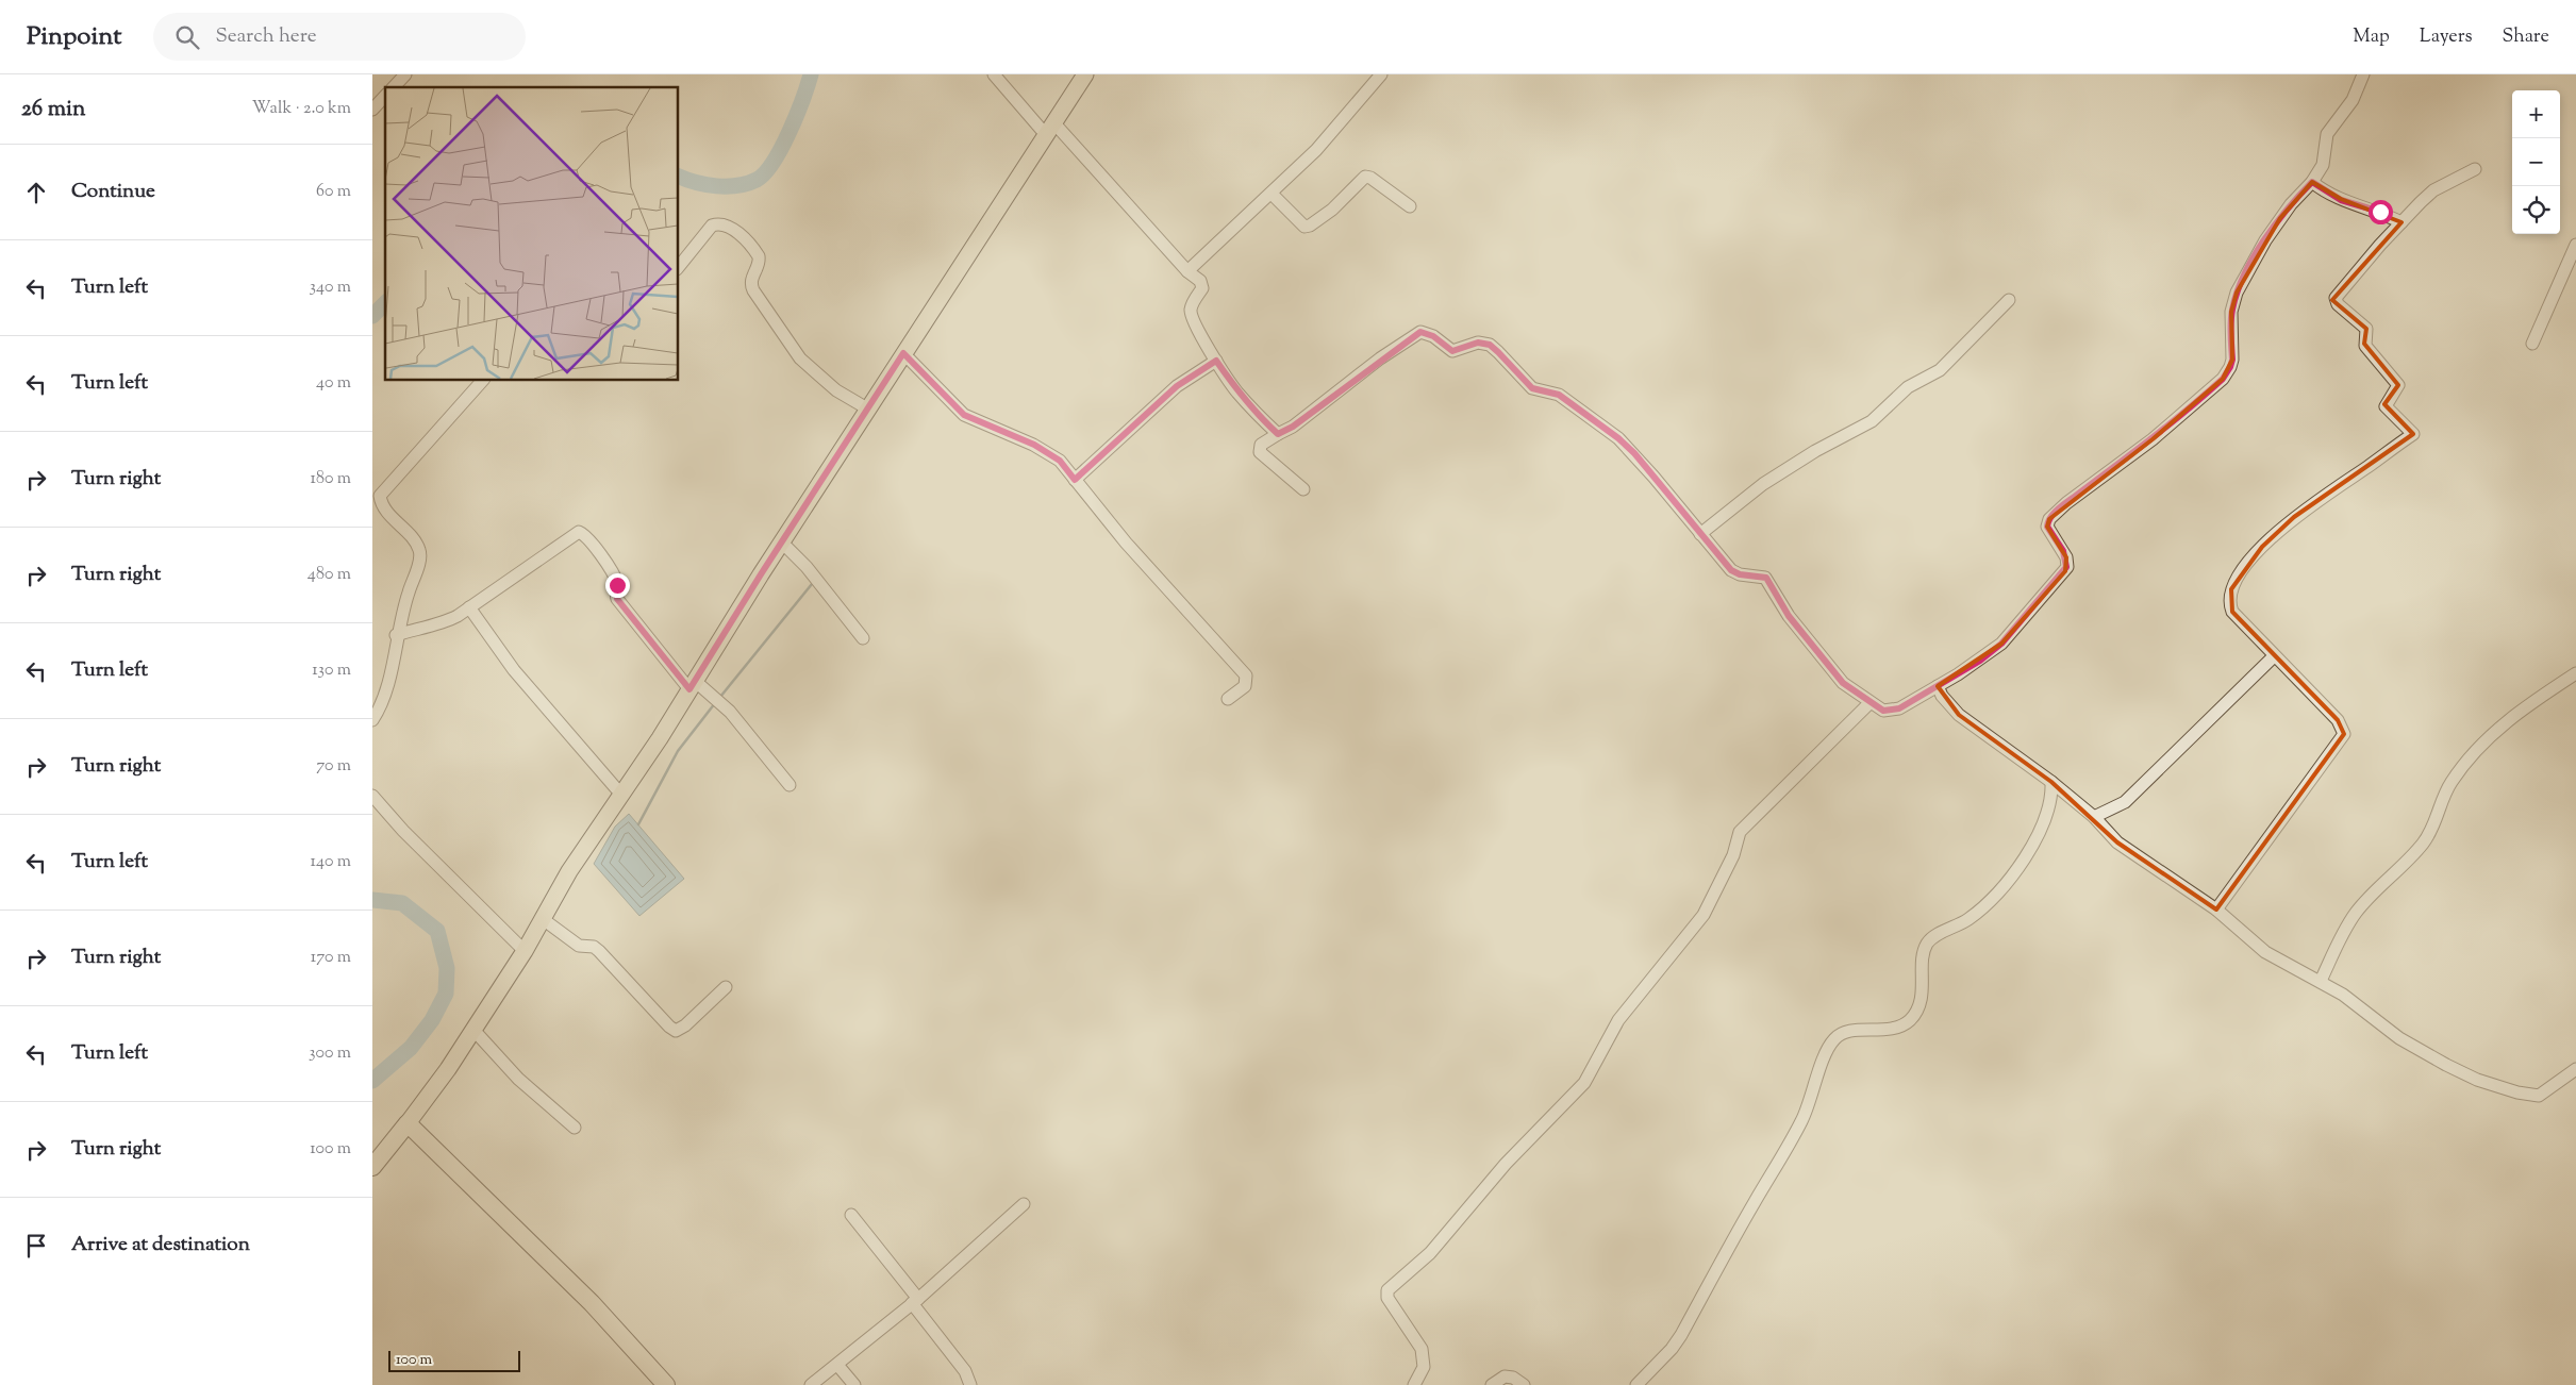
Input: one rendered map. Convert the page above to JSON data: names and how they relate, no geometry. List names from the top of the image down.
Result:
{
  "scale_bar": "100 m",
  "page": {
    "header": "Pinpoint",
    "search": "Search here",
    "nav": ["Map", "Layers", "Share"],
    "heading": ["26 min", "Walk · 2.0 km"],
    "map_buttons": ["+", "−"],
    "list": [
      ["Continue", "60 m"],
      ["Turn left", "340 m"],
      ["Turn left", "40 m"],
      ["Turn right", "180 m"],
      ["Turn right", "480 m"],
      ["Turn left", "130 m"],
      ["Turn right", "70 m"],
      ["Turn left", "140 m"],
      ["Turn right", "170 m"],
      ["Turn left", "300 m"],
      ["Turn right", "100 m"],
      "Arrive at destination"
    ],
    "scale": "100 m"
  }
}
